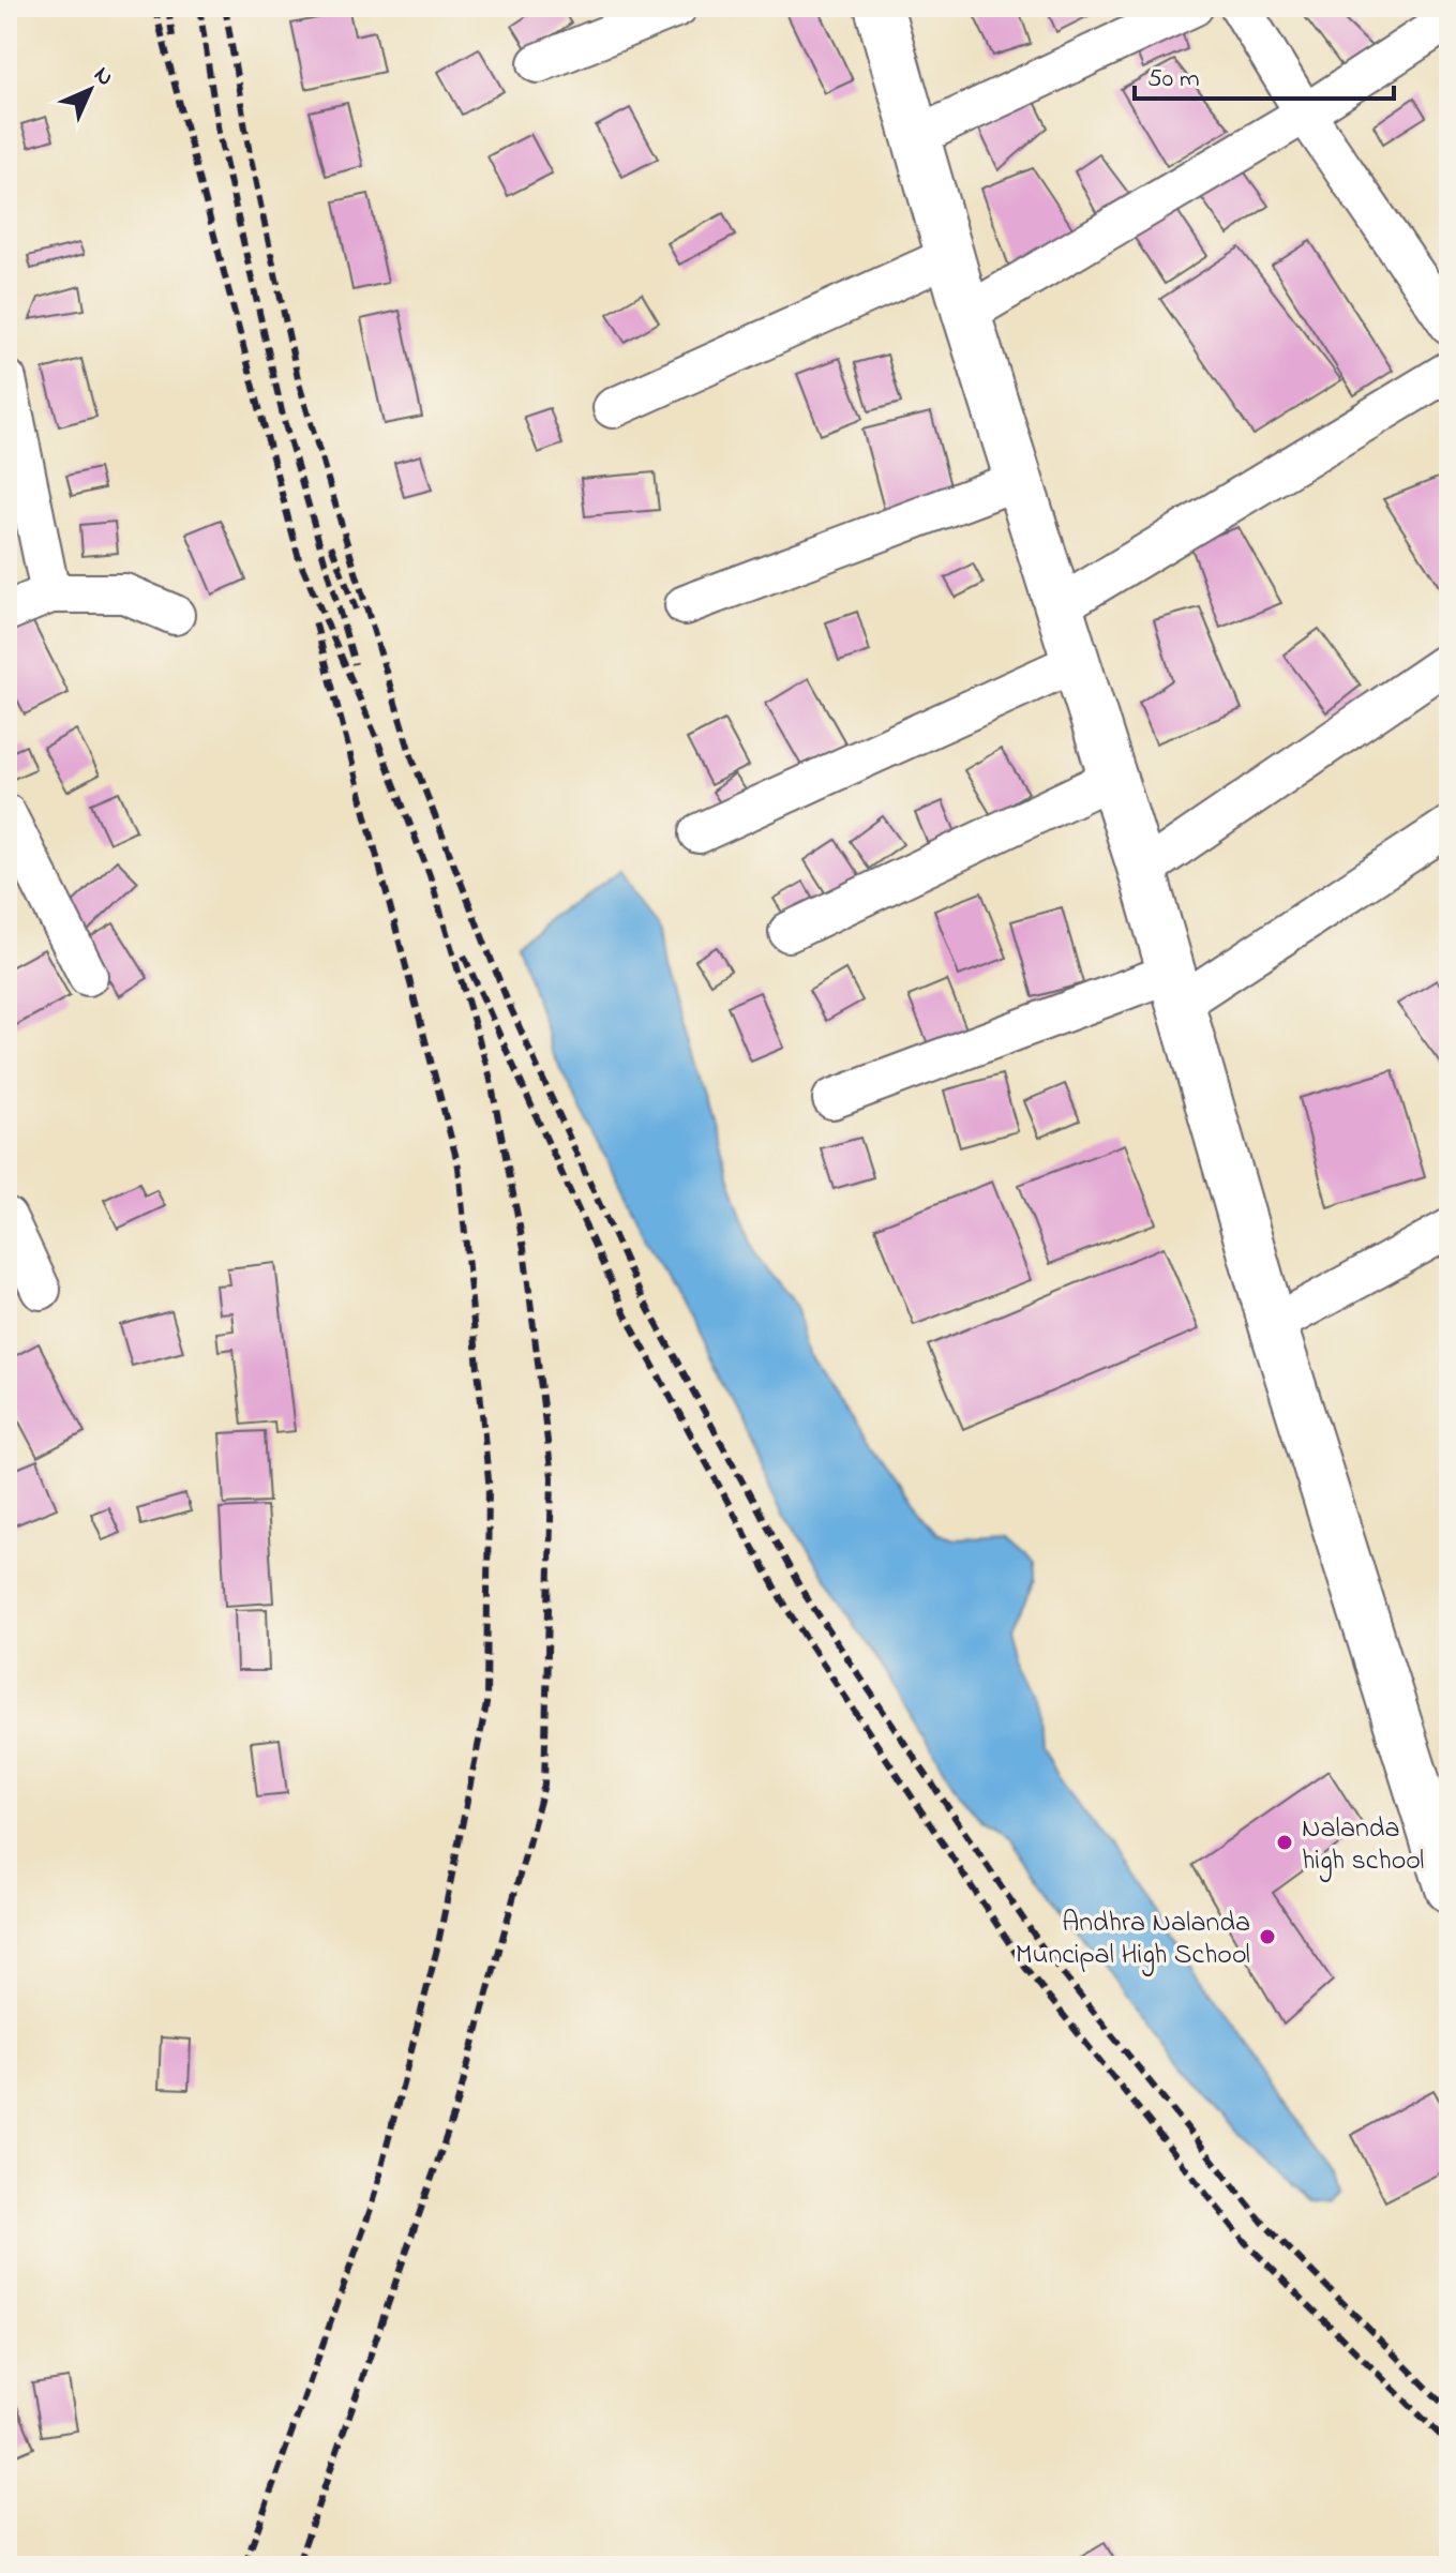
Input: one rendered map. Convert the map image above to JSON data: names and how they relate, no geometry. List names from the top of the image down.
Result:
{
  "places": ["Nalanda high school", "Andhra Nalanda Muncipal High School"],
  "scale_bar": "50 m",
  "north": "top right"
}
